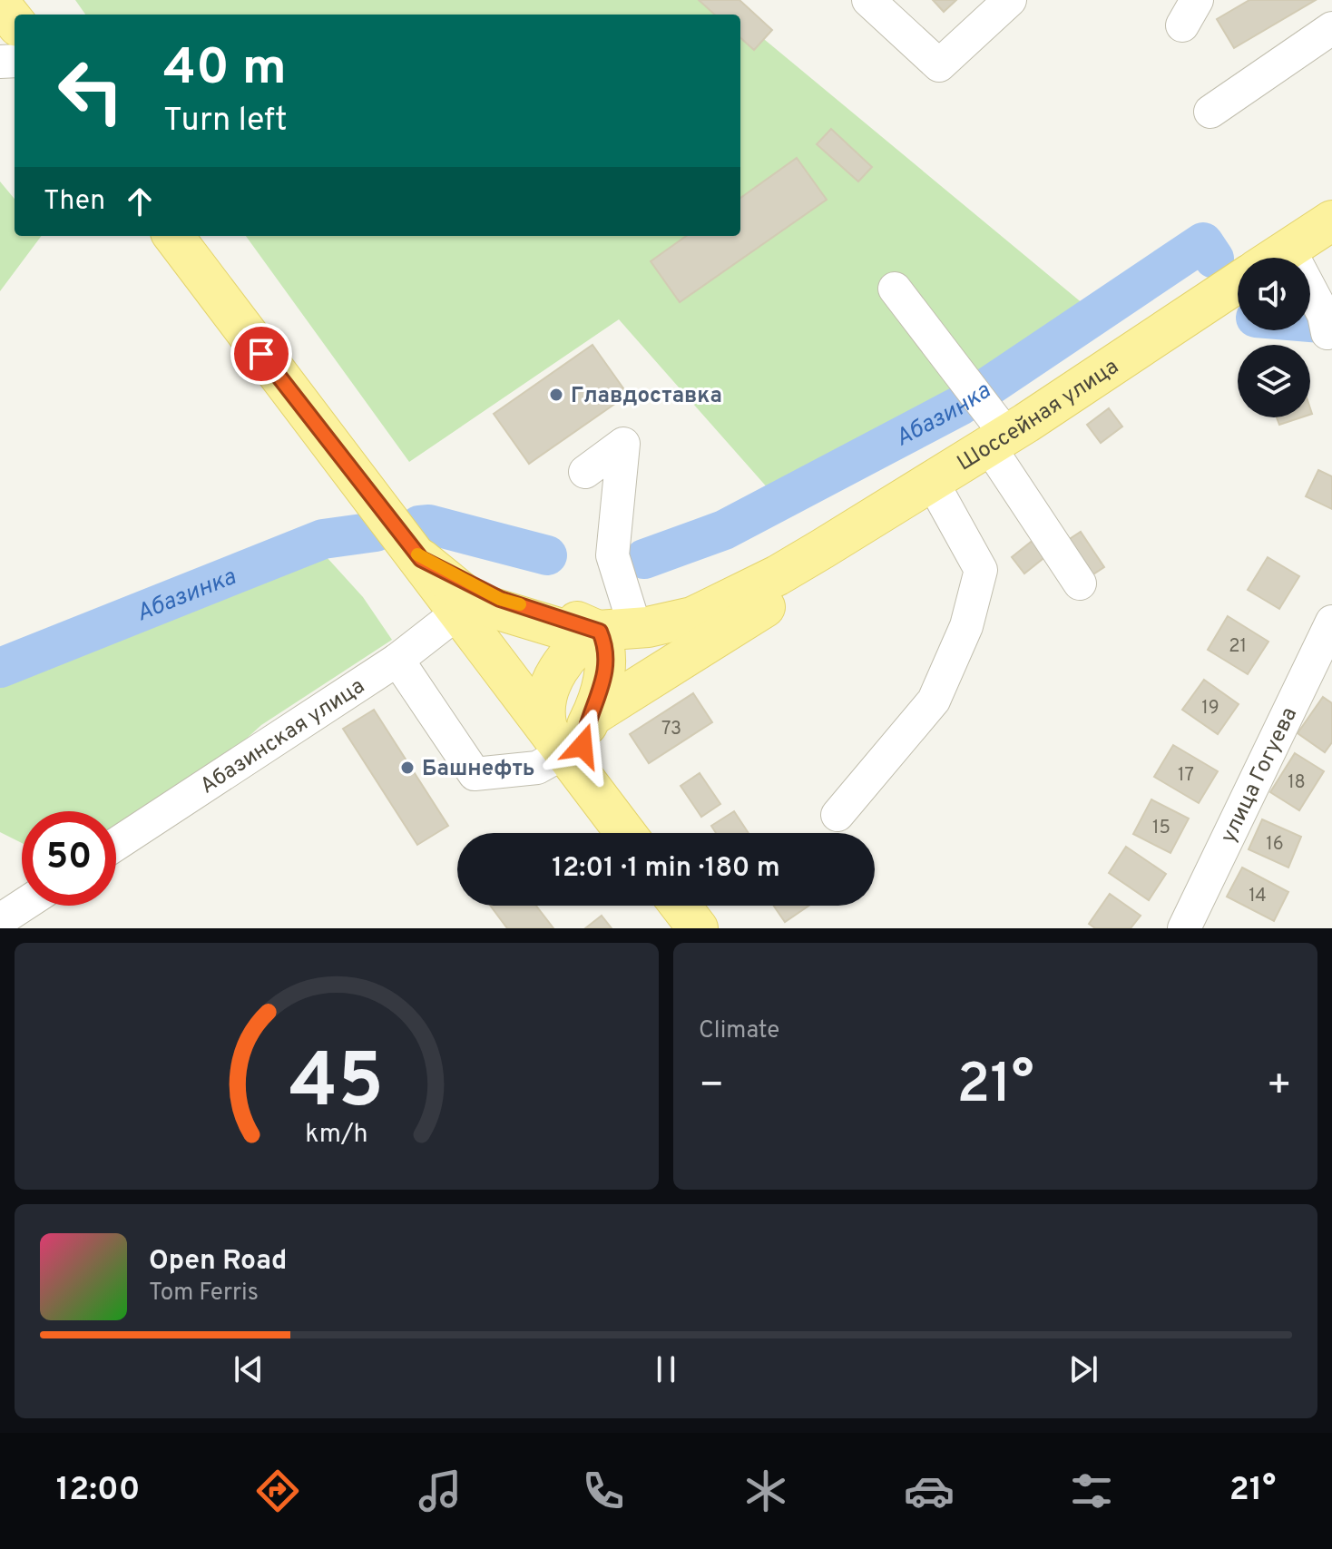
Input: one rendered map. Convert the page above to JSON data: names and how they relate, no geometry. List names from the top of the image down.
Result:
{
  "streets": {
    "main road": ["Шоссейная улица"],
    "street": ["Абазинская улица", "улица Гогуева"]
  },
  "water": ["Абазинка"],
  "places": ["Главдоставка", "Башнефть"],
  "house_numbers": [
    "21",
    "19",
    "73",
    "17",
    "18",
    "15",
    "16",
    "14"
  ],
  "page": {
    "turn": ["40 m", "Turn left"],
    "then": "Then",
    "limit": "50",
    "trip": "12:01 · 1 min · 180 m",
    "tile": "Climate",
    "heat": ["−", "21°", "+"],
    "song": ["Open Road", "Tom Ferris"],
    "tabs": ["12:00", "21°"],
    "gauge": ["45", "km/h"]
  }
}
